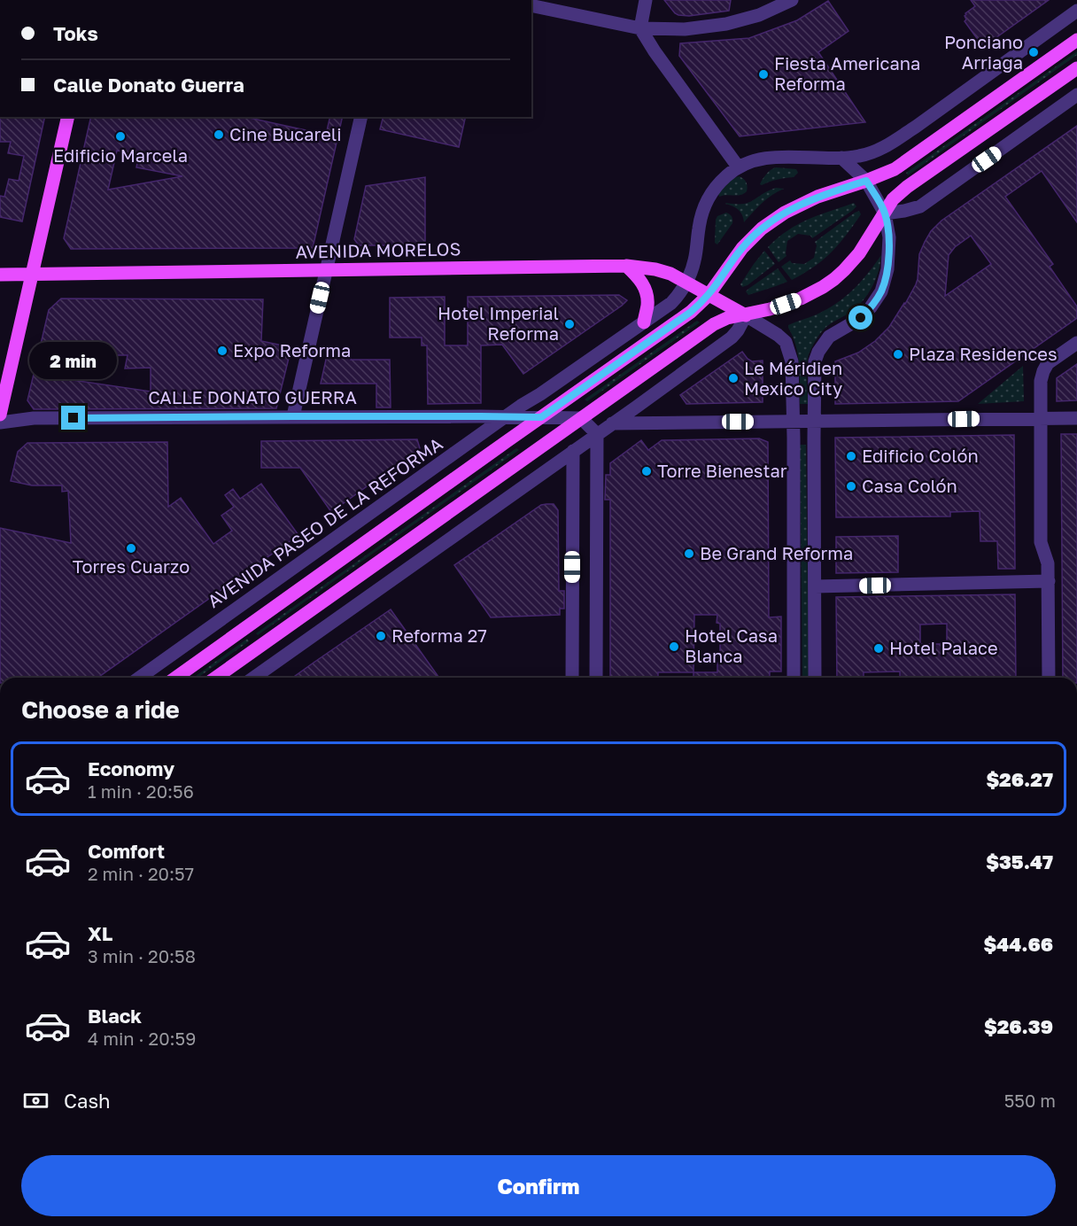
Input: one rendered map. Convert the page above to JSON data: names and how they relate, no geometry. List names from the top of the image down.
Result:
{
  "streets": {
    "main road": ["AVENIDA MORELOS"],
    "street": ["CALLE DONATO GUERRA", "AVENIDA PASEO DE LA REFORMA"]
  },
  "crossings": [
    ["AVENIDA MORELOS", "AVENIDA PASEO DE LA REFORMA"],
    ["CALLE DONATO GUERRA", "AVENIDA PASEO DE LA REFORMA"]
  ],
  "places": [
    "Ponciano Arriaga",
    "Fiesta Americana Reforma",
    "Cine Bucareli",
    "Edificio Marcela",
    "Hotel Imperial Reforma",
    "Expo Reforma",
    "Plaza Residences",
    "Le Méridien Mexico City",
    "Edificio Colón",
    "Torre Bienestar",
    "Casa Colón",
    "Torres Cuarzo",
    "Be Grand Reforma",
    "Reforma 27",
    "Hotel Casa Blanca",
    "Hotel Palace"
  ],
  "page": {
    "banner": ["Toks", "Calle Donato Guerra"],
    "bubble": "2 min",
    "heading": "Choose a ride",
    "list": [
      {
        "name": "Economy",
        "note": "1 min · 20:56",
        "value": "$26.27"
      },
      {
        "name": "Comfort",
        "note": "2 min · 20:57",
        "value": "$35.47"
      },
      {
        "name": "XL",
        "note": "3 min · 20:58",
        "value": "$44.66"
      },
      {
        "name": "Black",
        "note": "4 min · 20:59",
        "value": "$26.39"
      }
    ],
    "pay": ["Cash", "550 m"],
    "buttons": "Confirm"
  }
}
